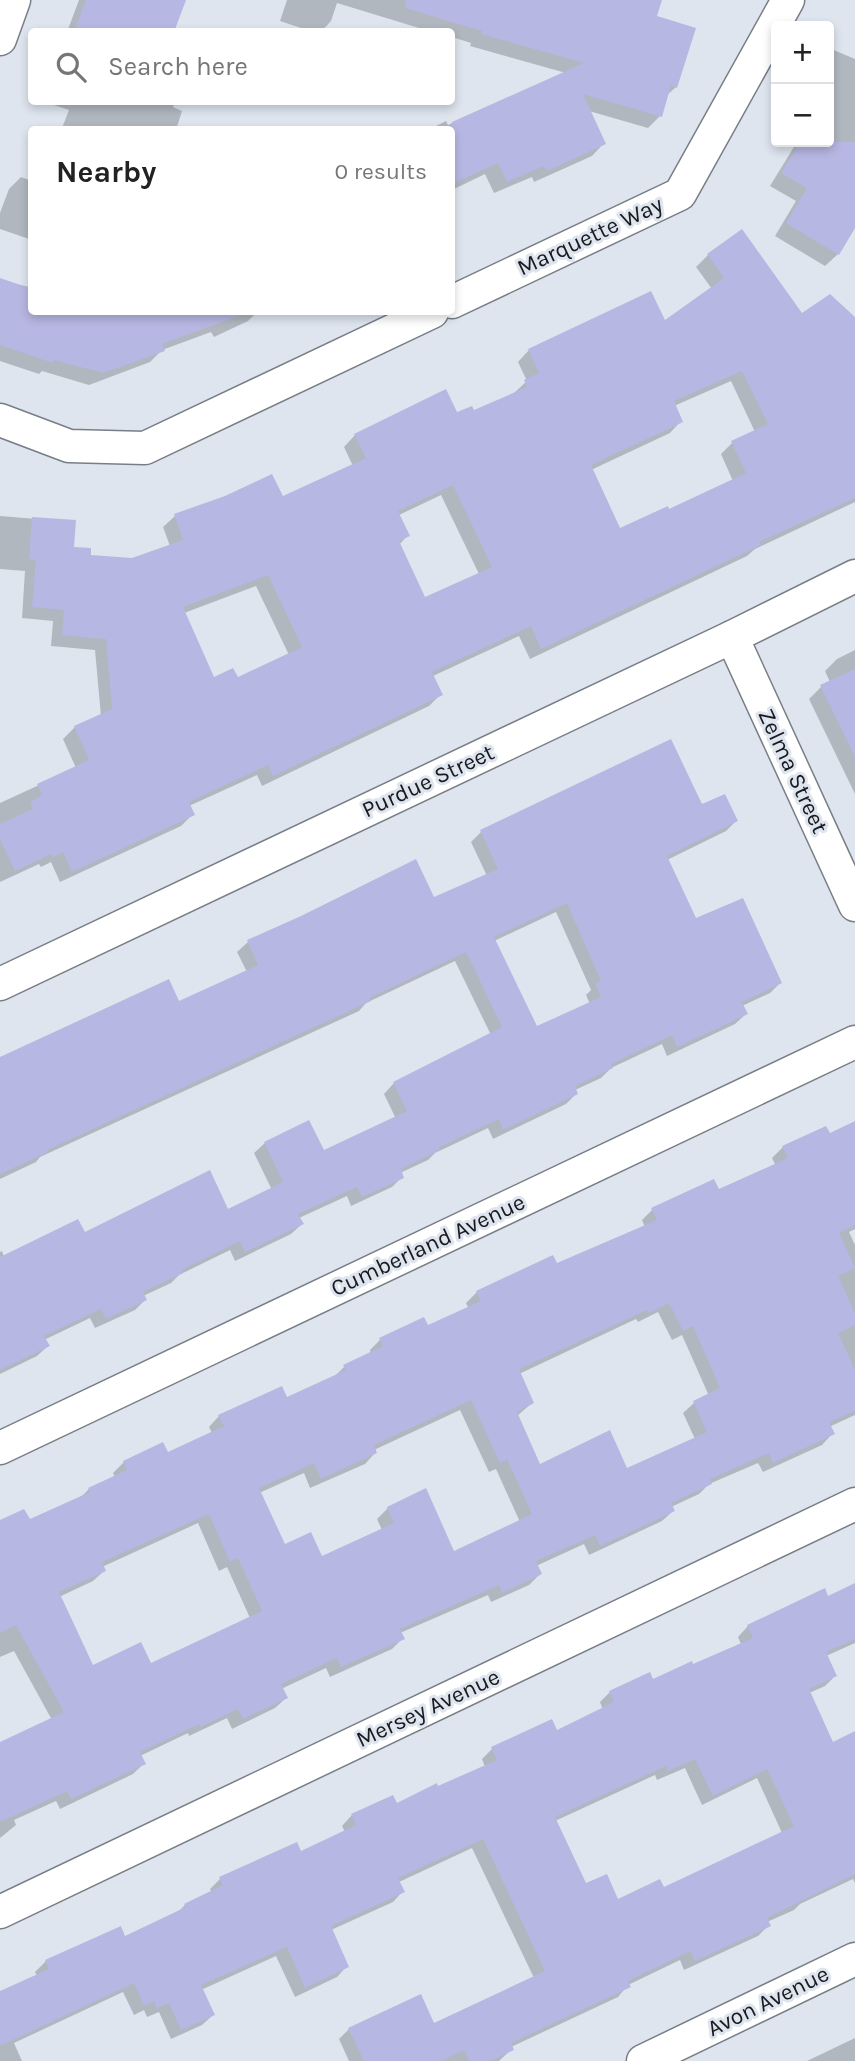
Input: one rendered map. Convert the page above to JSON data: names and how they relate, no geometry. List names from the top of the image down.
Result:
{
  "streets": {
    "street": [
      "Marquette Way",
      "Zelma Street",
      "Purdue Street",
      "Cumberland Avenue",
      "Mersey Avenue",
      "Avon Avenue"
    ]
  },
  "crossings": [
    ["Zelma Street", "Purdue Street"]
  ],
  "page": {
    "map_buttons": ["+", "−"],
    "search": "Search here",
    "heading": ["Nearby", "0 results"]
  }
}
